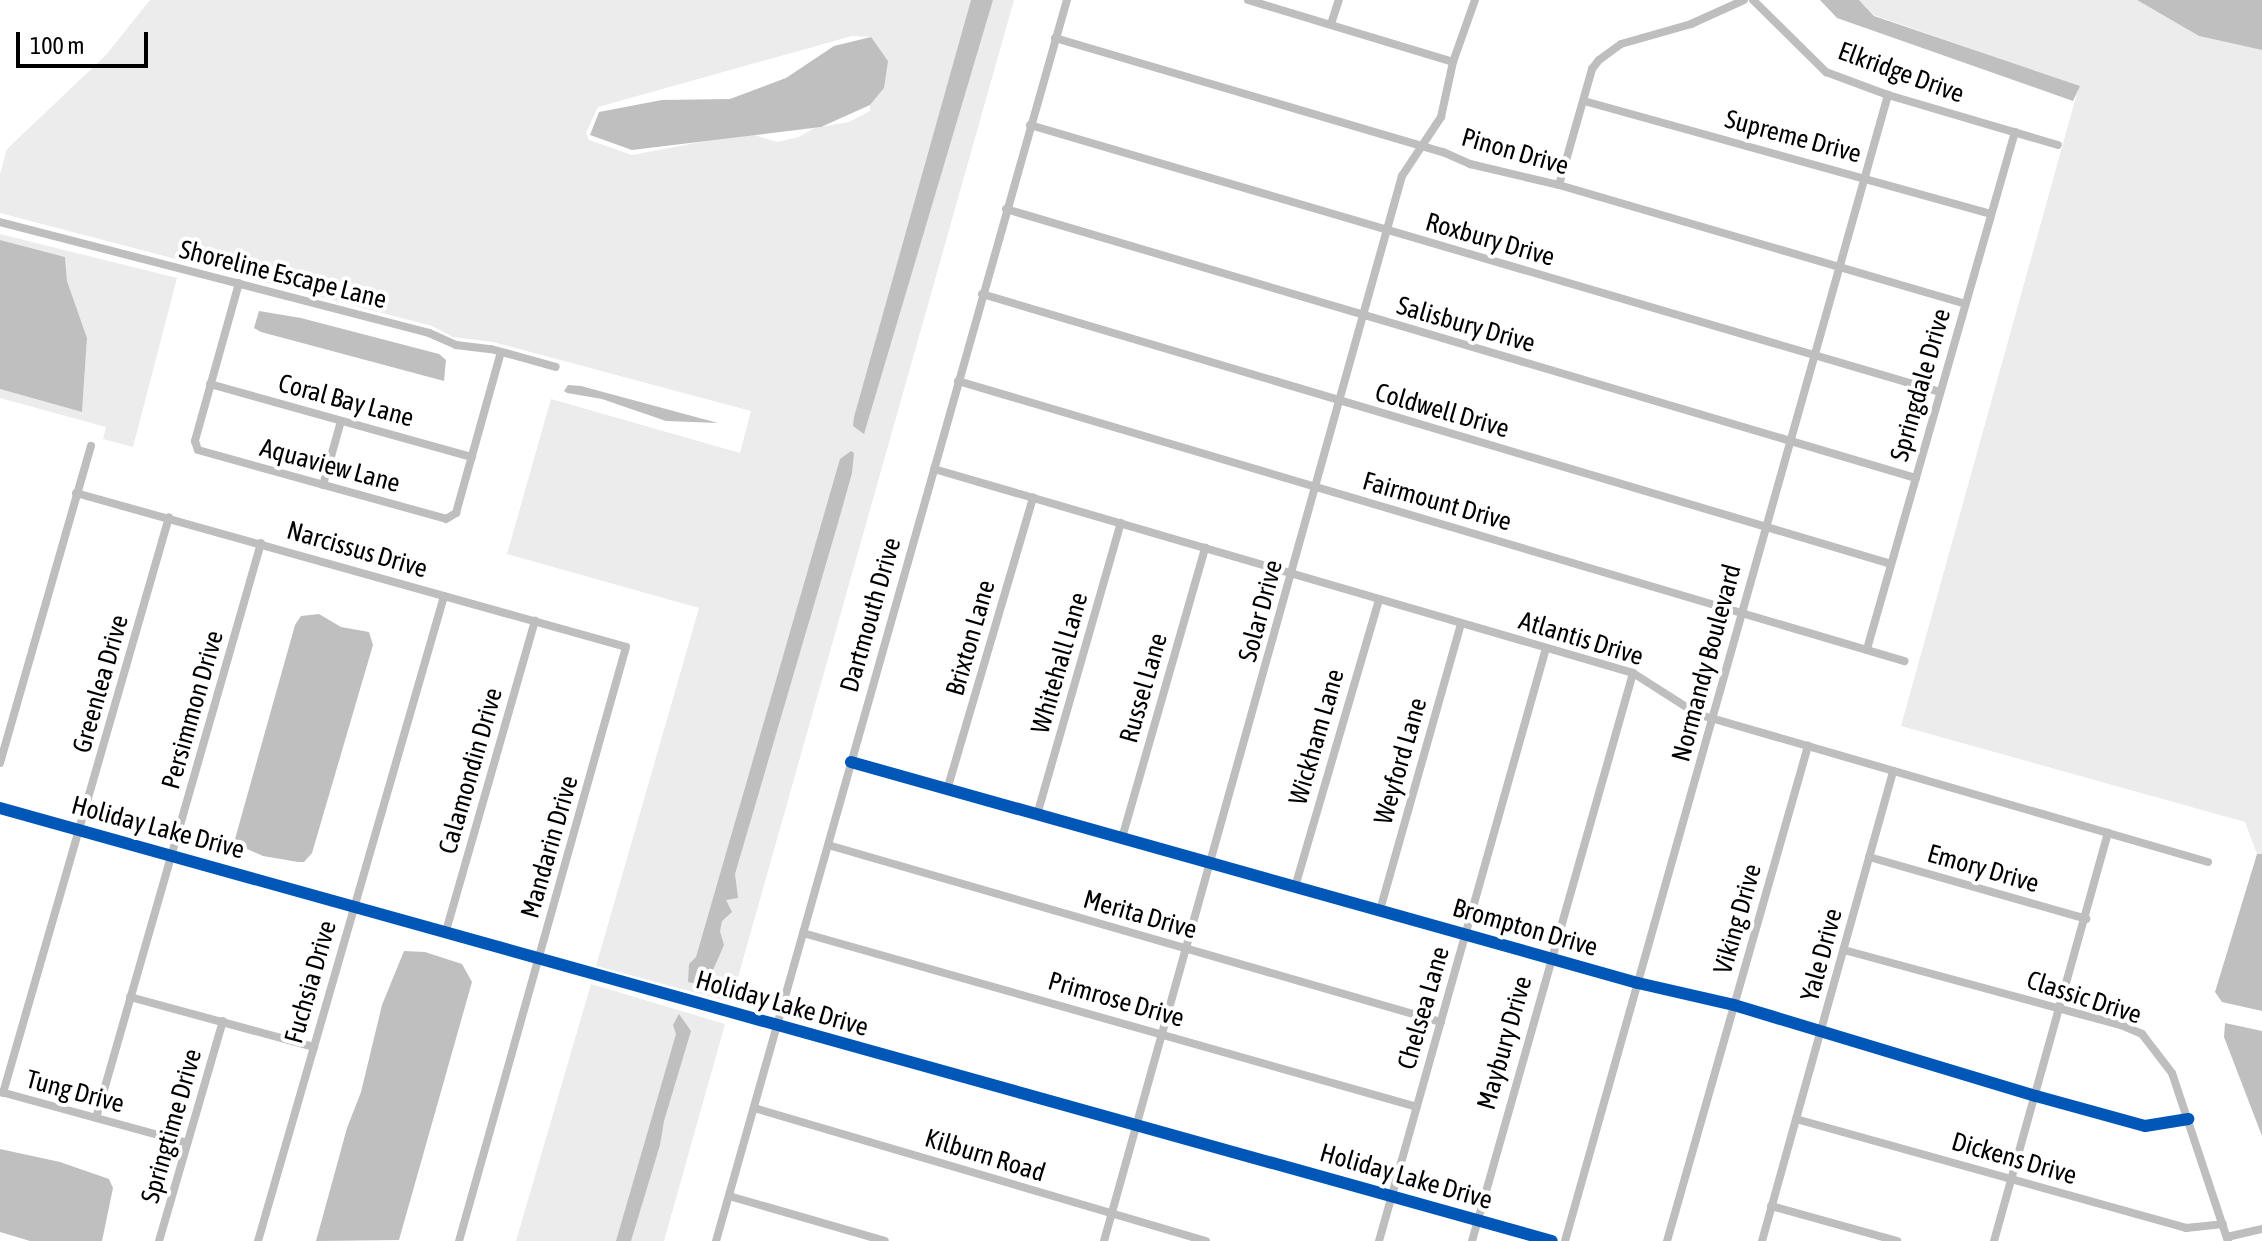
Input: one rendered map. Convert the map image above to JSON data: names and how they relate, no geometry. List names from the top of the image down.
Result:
{
  "streets": {
    "street": [
      "Elkridge Drive",
      "Supreme Drive",
      "Pinon Drive",
      "Roxbury Drive",
      "Shoreline Escape Lane",
      "Salisbury Drive",
      "Springdale Drive",
      "Coral Bay Lane",
      "Coldwell Drive",
      "Aquaview Lane",
      "Fairmount Drive",
      "Narcissus Drive",
      "Solar Drive",
      "Dartmouth Drive",
      "Brixton Lane",
      "Atlantis Drive",
      "Whitehall Lane",
      "Normandy Boulevard",
      "Greenlea Drive",
      "Russel Lane",
      "Persimmon Drive",
      "Wickham Lane",
      "Weyford Lane",
      "Calamondin Drive",
      "Holiday Lake Drive",
      "Mandarin Drive",
      "Emory Drive",
      "Merita Drive",
      "Viking Drive",
      "Brompton Drive",
      "Yale Drive",
      "Fuchsia Drive",
      "Classic Drive",
      "Primrose Drive",
      "Chelsea Lane",
      "Maybury Drive",
      "Tung Drive",
      "Springtime Drive",
      "Kilburn Road",
      "Dickens Drive"
    ]
  },
  "crossings": [
    ["Elkridge Drive", "Springdale Drive"],
    ["Elkridge Drive", "Normandy Boulevard"],
    ["Supreme Drive", "Springdale Drive"],
    ["Supreme Drive", "Normandy Boulevard"],
    ["Pinon Drive", "Springdale Drive"],
    ["Pinon Drive", "Solar Drive"],
    ["Pinon Drive", "Dartmouth Drive"],
    ["Pinon Drive", "Normandy Boulevard"],
    ["Roxbury Drive", "Springdale Drive"],
    ["Roxbury Drive", "Solar Drive"],
    ["Roxbury Drive", "Dartmouth Drive"],
    ["Roxbury Drive", "Normandy Boulevard"],
    ["Shoreline Escape Lane", "Aquaview Lane"],
    ["Salisbury Drive", "Springdale Drive"],
    ["Salisbury Drive", "Solar Drive"],
    ["Salisbury Drive", "Dartmouth Drive"],
    ["Salisbury Drive", "Normandy Boulevard"],
    ["Springdale Drive", "Coldwell Drive"],
    ["Springdale Drive", "Fairmount Drive"],
    ["Coral Bay Lane", "Aquaview Lane"],
    ["Coldwell Drive", "Solar Drive"],
    ["Coldwell Drive", "Dartmouth Drive"],
    ["Coldwell Drive", "Normandy Boulevard"],
    ["Fairmount Drive", "Solar Drive"],
    ["Fairmount Drive", "Dartmouth Drive"],
    ["Fairmount Drive", "Normandy Boulevard"],
    ["Narcissus Drive", "Greenlea Drive"],
    ["Narcissus Drive", "Persimmon Drive"],
    ["Narcissus Drive", "Calamondin Drive"],
    ["Narcissus Drive", "Mandarin Drive"],
    ["Narcissus Drive", "Fuchsia Drive"],
    ["Solar Drive", "Atlantis Drive"],
    ["Solar Drive", "Holiday Lake Drive"],
    ["Solar Drive", "Merita Drive"],
    ["Solar Drive", "Brompton Drive"],
    ["Solar Drive", "Primrose Drive"],
    ["Solar Drive", "Kilburn Road"],
    ["Dartmouth Drive", "Atlantis Drive"],
    ["Dartmouth Drive", "Holiday Lake Drive"],
    ["Dartmouth Drive", "Merita Drive"],
    ["Dartmouth Drive", "Brompton Drive"],
    ["Dartmouth Drive", "Primrose Drive"],
    ["Dartmouth Drive", "Kilburn Road"],
    ["Brixton Lane", "Atlantis Drive"],
    ["Brixton Lane", "Brompton Drive"],
    ["Atlantis Drive", "Whitehall Lane"],
    ["Atlantis Drive", "Normandy Boulevard"],
    ["Atlantis Drive", "Russel Lane"],
    ["Atlantis Drive", "Wickham Lane"],
    ["Atlantis Drive", "Weyford Lane"],
    ["Atlantis Drive", "Viking Drive"],
    ["Atlantis Drive", "Yale Drive"],
    ["Atlantis Drive", "Chelsea Lane"],
    ["Atlantis Drive", "Maybury Drive"],
    ["Whitehall Lane", "Brompton Drive"],
    ["Normandy Boulevard", "Brompton Drive"],
    ["Greenlea Drive", "Holiday Lake Drive"],
    ["Greenlea Drive", "Tung Drive"],
    ["Russel Lane", "Brompton Drive"],
    ["Persimmon Drive", "Holiday Lake Drive"],
    ["Persimmon Drive", "Tung Drive"],
    ["Wickham Lane", "Brompton Drive"],
    ["Weyford Lane", "Brompton Drive"],
    ["Calamondin Drive", "Holiday Lake Drive"],
    ["Holiday Lake Drive", "Mandarin Drive"],
    ["Holiday Lake Drive", "Fuchsia Drive"],
    ["Holiday Lake Drive", "Chelsea Lane"],
    ["Holiday Lake Drive", "Maybury Drive"],
    ["Emory Drive", "Yale Drive"],
    ["Merita Drive", "Chelsea Lane"],
    ["Viking Drive", "Brompton Drive"],
    ["Brompton Drive", "Yale Drive"],
    ["Brompton Drive", "Classic Drive"],
    ["Brompton Drive", "Chelsea Lane"],
    ["Brompton Drive", "Maybury Drive"],
    ["Yale Drive", "Classic Drive"],
    ["Yale Drive", "Dickens Drive"],
    ["Classic Drive", "Dickens Drive"],
    ["Primrose Drive", "Chelsea Lane"],
    ["Tung Drive", "Springtime Drive"]
  ],
  "scale_bar": "100 m"
}
